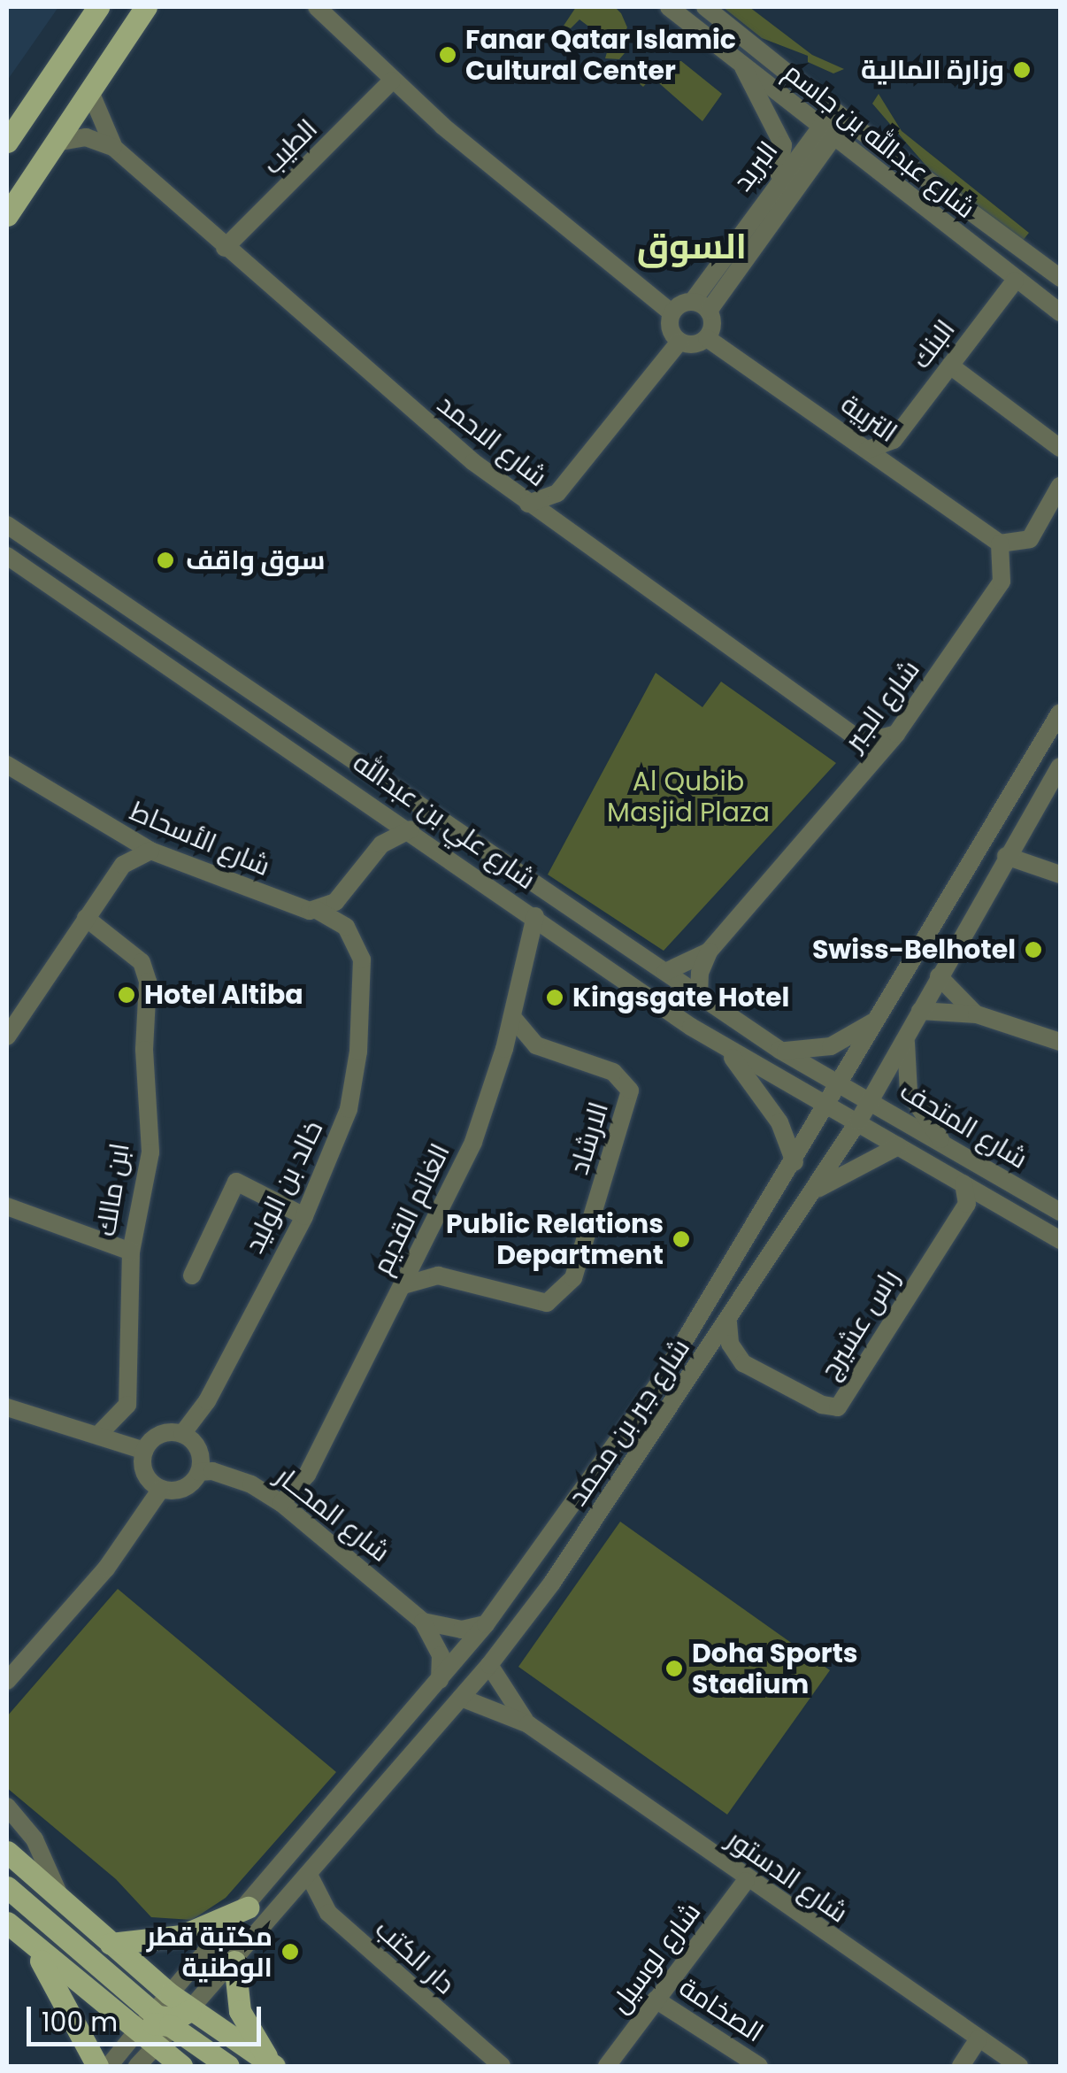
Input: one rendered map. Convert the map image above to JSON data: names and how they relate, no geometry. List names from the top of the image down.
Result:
{
  "streets": {
    "street": [
      "شارع عبدالله بن جاسم",
      "الطيب",
      "البريد",
      "البنك",
      "التربية",
      "شارع الاحمد",
      "شارع الجبر",
      "شارع علي بن عبدالله",
      "شارع الأسحاط",
      "شارع المتحف",
      "الارشاد",
      "خالد بن الوليد",
      "ابن مالك",
      "الغانم القديم",
      "راس عشيرج",
      "شارع جبر بن محمد",
      "شارع المحــار",
      "شارع الدستور",
      "دار الكتب",
      "شارع لوسيل",
      "الصخامة"
    ]
  },
  "crossings": [
    ["شارع عبدالله بن جاسم", "البريد"],
    ["شارع عبدالله بن جاسم", "البنك"],
    ["الطيب", "شارع الاحمد"],
    ["البريد", "التربية"],
    ["التربية", "شارع الجبر"],
    ["شارع الجبر", "شارع علي بن عبدالله"],
    ["شارع علي بن عبدالله", "شارع المتحف"],
    ["شارع علي بن عبدالله", "الغانم القديم"],
    ["شارع علي بن عبدالله", "شارع جبر بن محمد"],
    ["شارع الأسحاط", "خالد بن الوليد"],
    ["شارع المتحف", "راس عشيرج"],
    ["شارع المتحف", "شارع جبر بن محمد"],
    ["خالد بن الوليد", "شارع المحــار"],
    ["الغانم القديم", "شارع المحــار"],
    ["راس عشيرج", "شارع جبر بن محمد"],
    ["شارع جبر بن محمد", "شارع المحــار"],
    ["شارع جبر بن محمد", "شارع الدستور"],
    ["شارع جبر بن محمد", "دار الكتب"],
    ["شارع الدستور", "شارع لوسيل"],
    ["شارع لوسيل", "الصخامة"]
  ],
  "districts": ["السوق"],
  "parks": ["Al Qubib Masjid Plaza"],
  "places": [
    "Fanar Qatar Islamic Cultural Center",
    "وزارة المالية",
    "سوق واقف",
    "Swiss-Belhotel",
    "Hotel Altiba",
    "Kingsgate Hotel",
    "Public Relations Department",
    "Doha Sports Stadium",
    "مكتبة قطر الوطنية"
  ],
  "scale_bar": "100 m"
}
